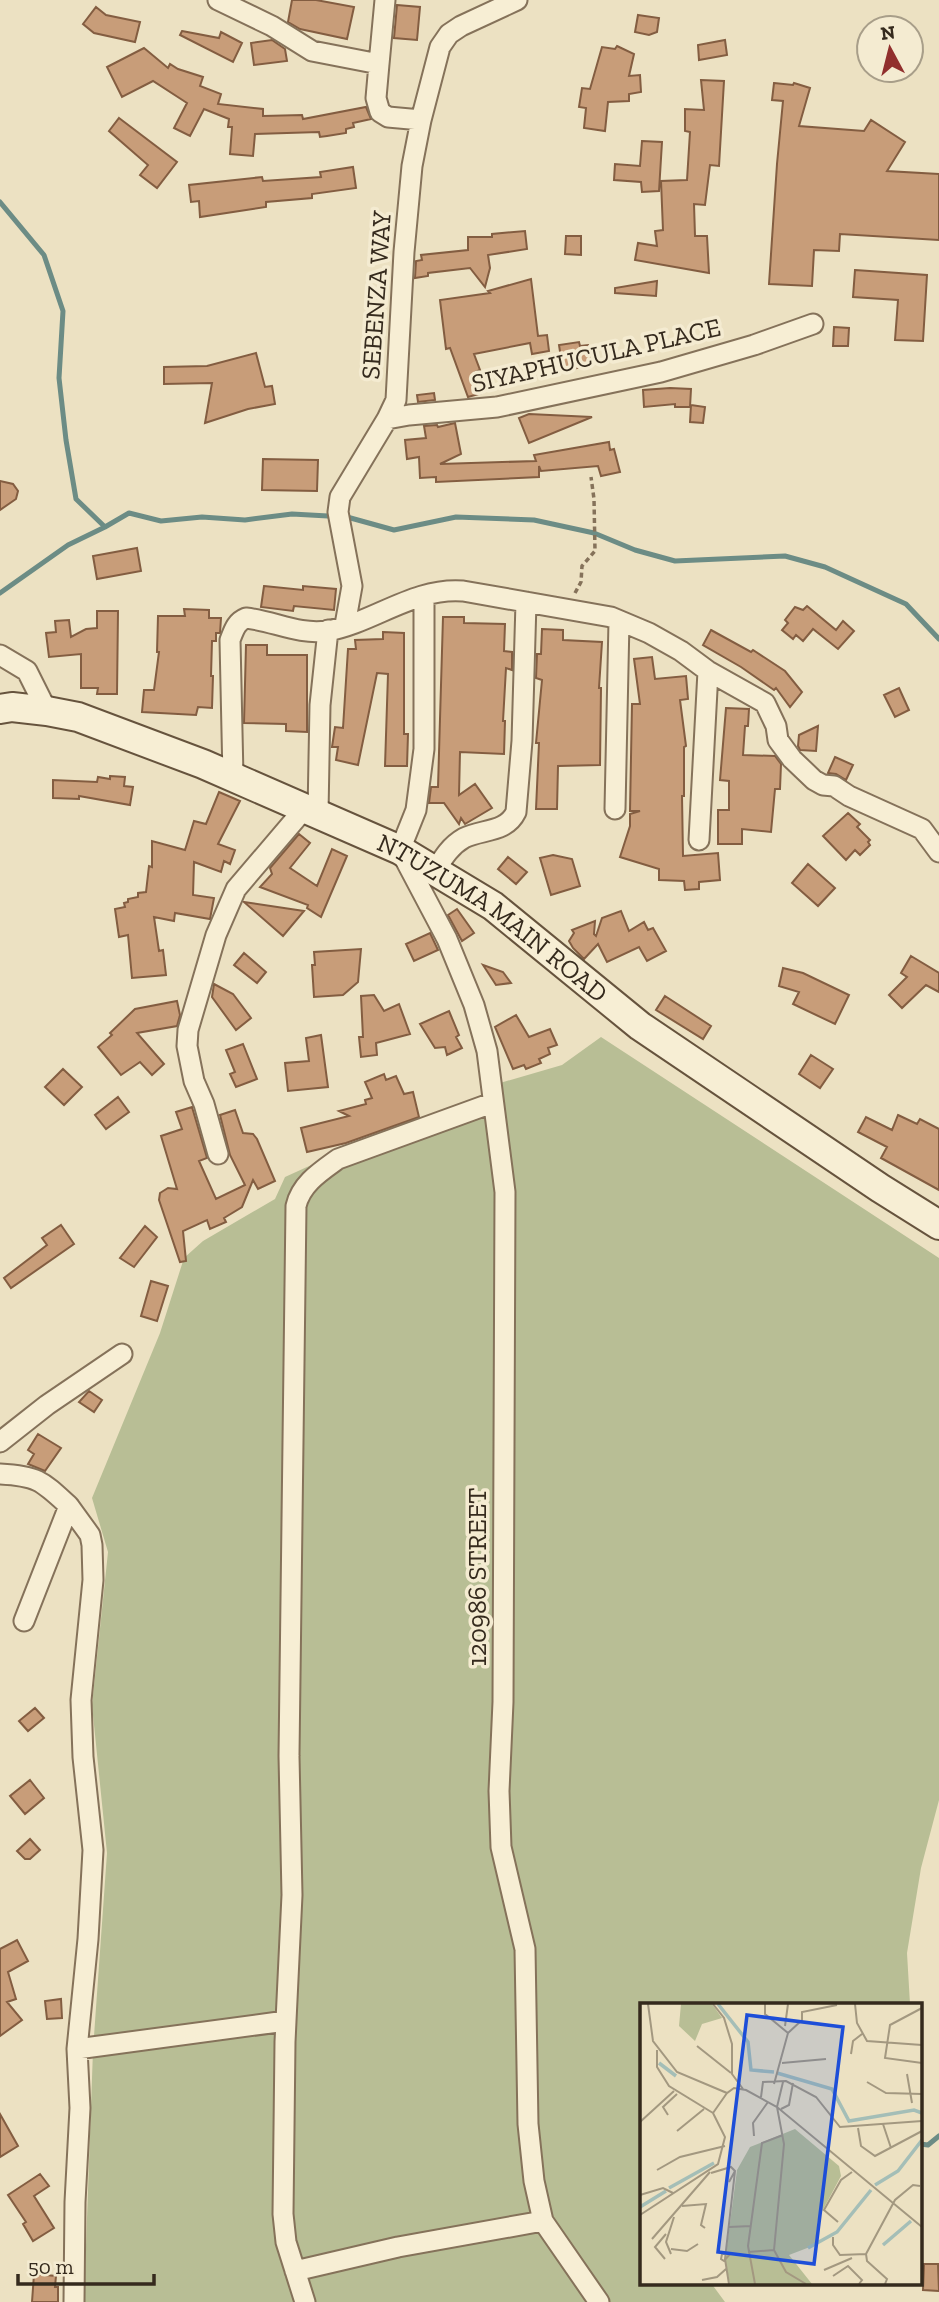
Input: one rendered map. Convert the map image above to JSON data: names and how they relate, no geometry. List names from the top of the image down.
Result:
{
  "streets": {
    "main road": ["NTUZUMA MAIN ROAD"],
    "street": ["SEBENZA WAY", "SIYAPHUCULA PLACE", "120986 STREET"]
  },
  "crossings": [
    ["SEBENZA WAY", "SIYAPHUCULA PLACE"],
    ["SEBENZA WAY", "NTUZUMA MAIN ROAD"],
    ["NTUZUMA MAIN ROAD", "120986 STREET"]
  ],
  "scale_bar": "50 m",
  "north": "top"
}
